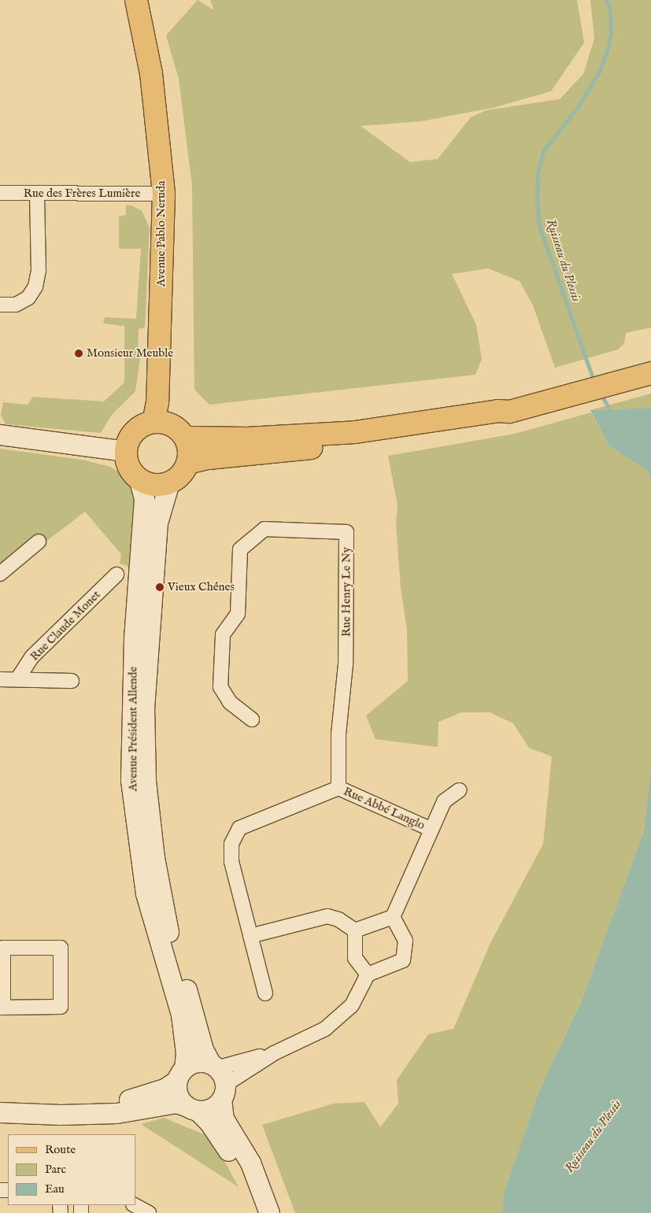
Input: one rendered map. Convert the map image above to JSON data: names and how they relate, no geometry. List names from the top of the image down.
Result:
{
  "streets": {
    "main road": ["Avenue Pablo Neruda", "Avenue Président Allende"],
    "street": [
      "Rue des Frères Lumière",
      "Rue Henry Le Ny",
      "Rue Claude Monet",
      "Rue Abbé Langlo"
    ]
  },
  "crossings": [
    ["Rue des Frères Lumière", "Avenue Pablo Neruda"],
    ["Avenue Pablo Neruda", "Avenue Président Allende"],
    ["Rue Henry Le Ny", "Rue Abbé Langlo"]
  ],
  "water": ["Ruisseau du Plessis"],
  "places": ["Monsieur Meuble", "Vieux Chênes"],
  "legend": ["Route", "Parc", "Eau"]
}
